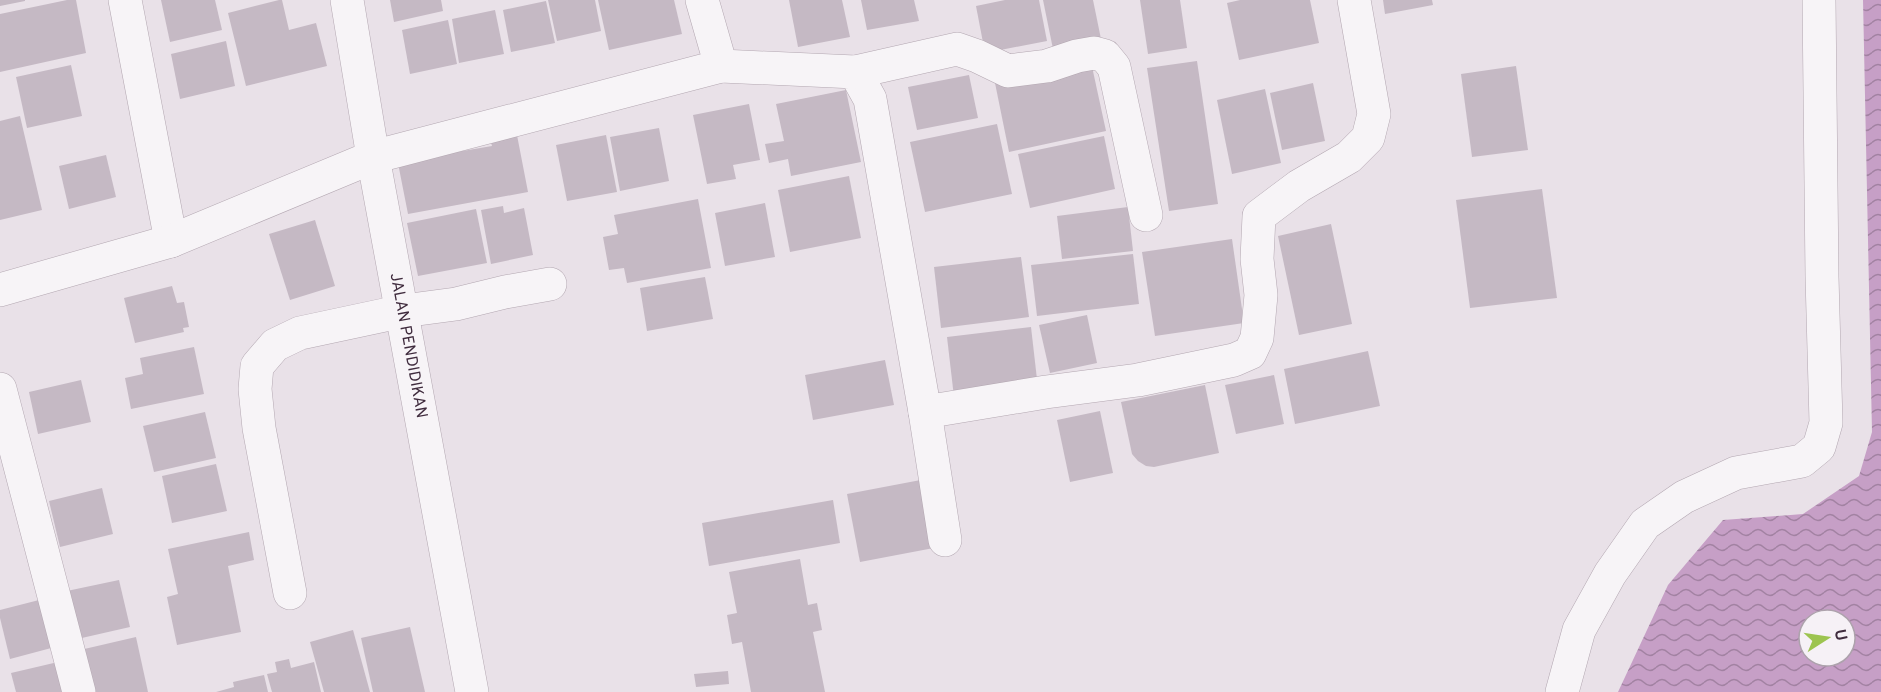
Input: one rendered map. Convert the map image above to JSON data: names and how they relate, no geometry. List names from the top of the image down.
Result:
{
  "streets": {
    "street": ["JALAN PENDIDIKAN"]
  },
  "north": "right"
}
